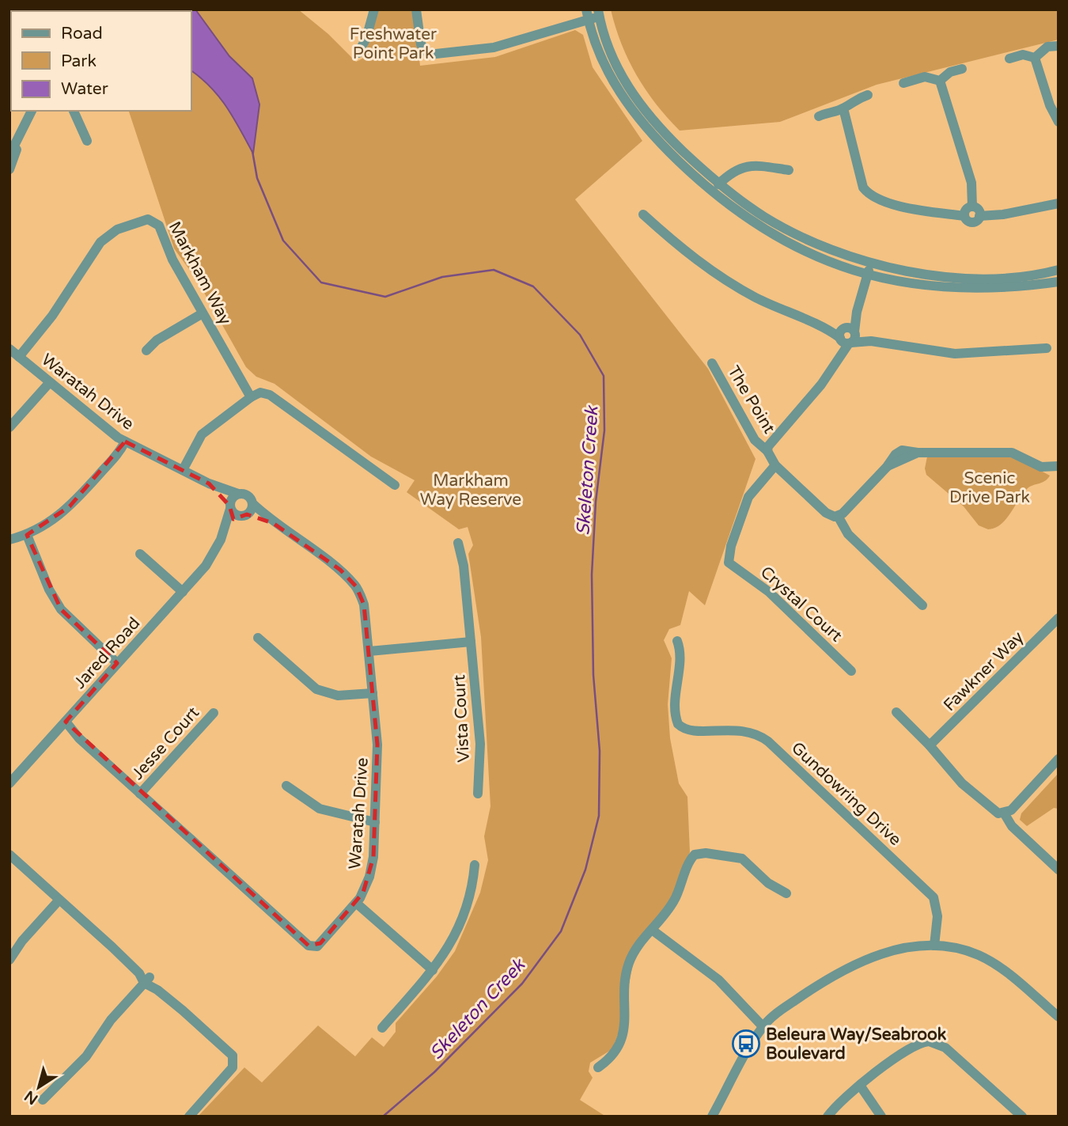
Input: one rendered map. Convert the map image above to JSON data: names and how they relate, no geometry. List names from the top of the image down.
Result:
{
  "streets": {
    "street": [
      "Markham Way",
      "Waratah Drive",
      "The Point",
      "Crystal Court",
      "Jared Road",
      "Fawkner Way",
      "Vista Court",
      "Jesse Court",
      "Gundowring Drive"
    ]
  },
  "crossings": [
    ["Markham Way", "Waratah Drive"],
    ["Waratah Drive", "Jared Road"],
    ["Waratah Drive", "Jesse Court"],
    ["The Point", "Crystal Court"]
  ],
  "water": ["Skeleton Creek"],
  "parks": ["Freshwater Point Park", "Scenic Drive Park", "Markham Way Reserve"],
  "places": {
    "bus stop": ["Beleura Way/Seabrook Boulevard"]
  },
  "legend": ["Road", "Park", "Water"],
  "north": "bottom left"
}
